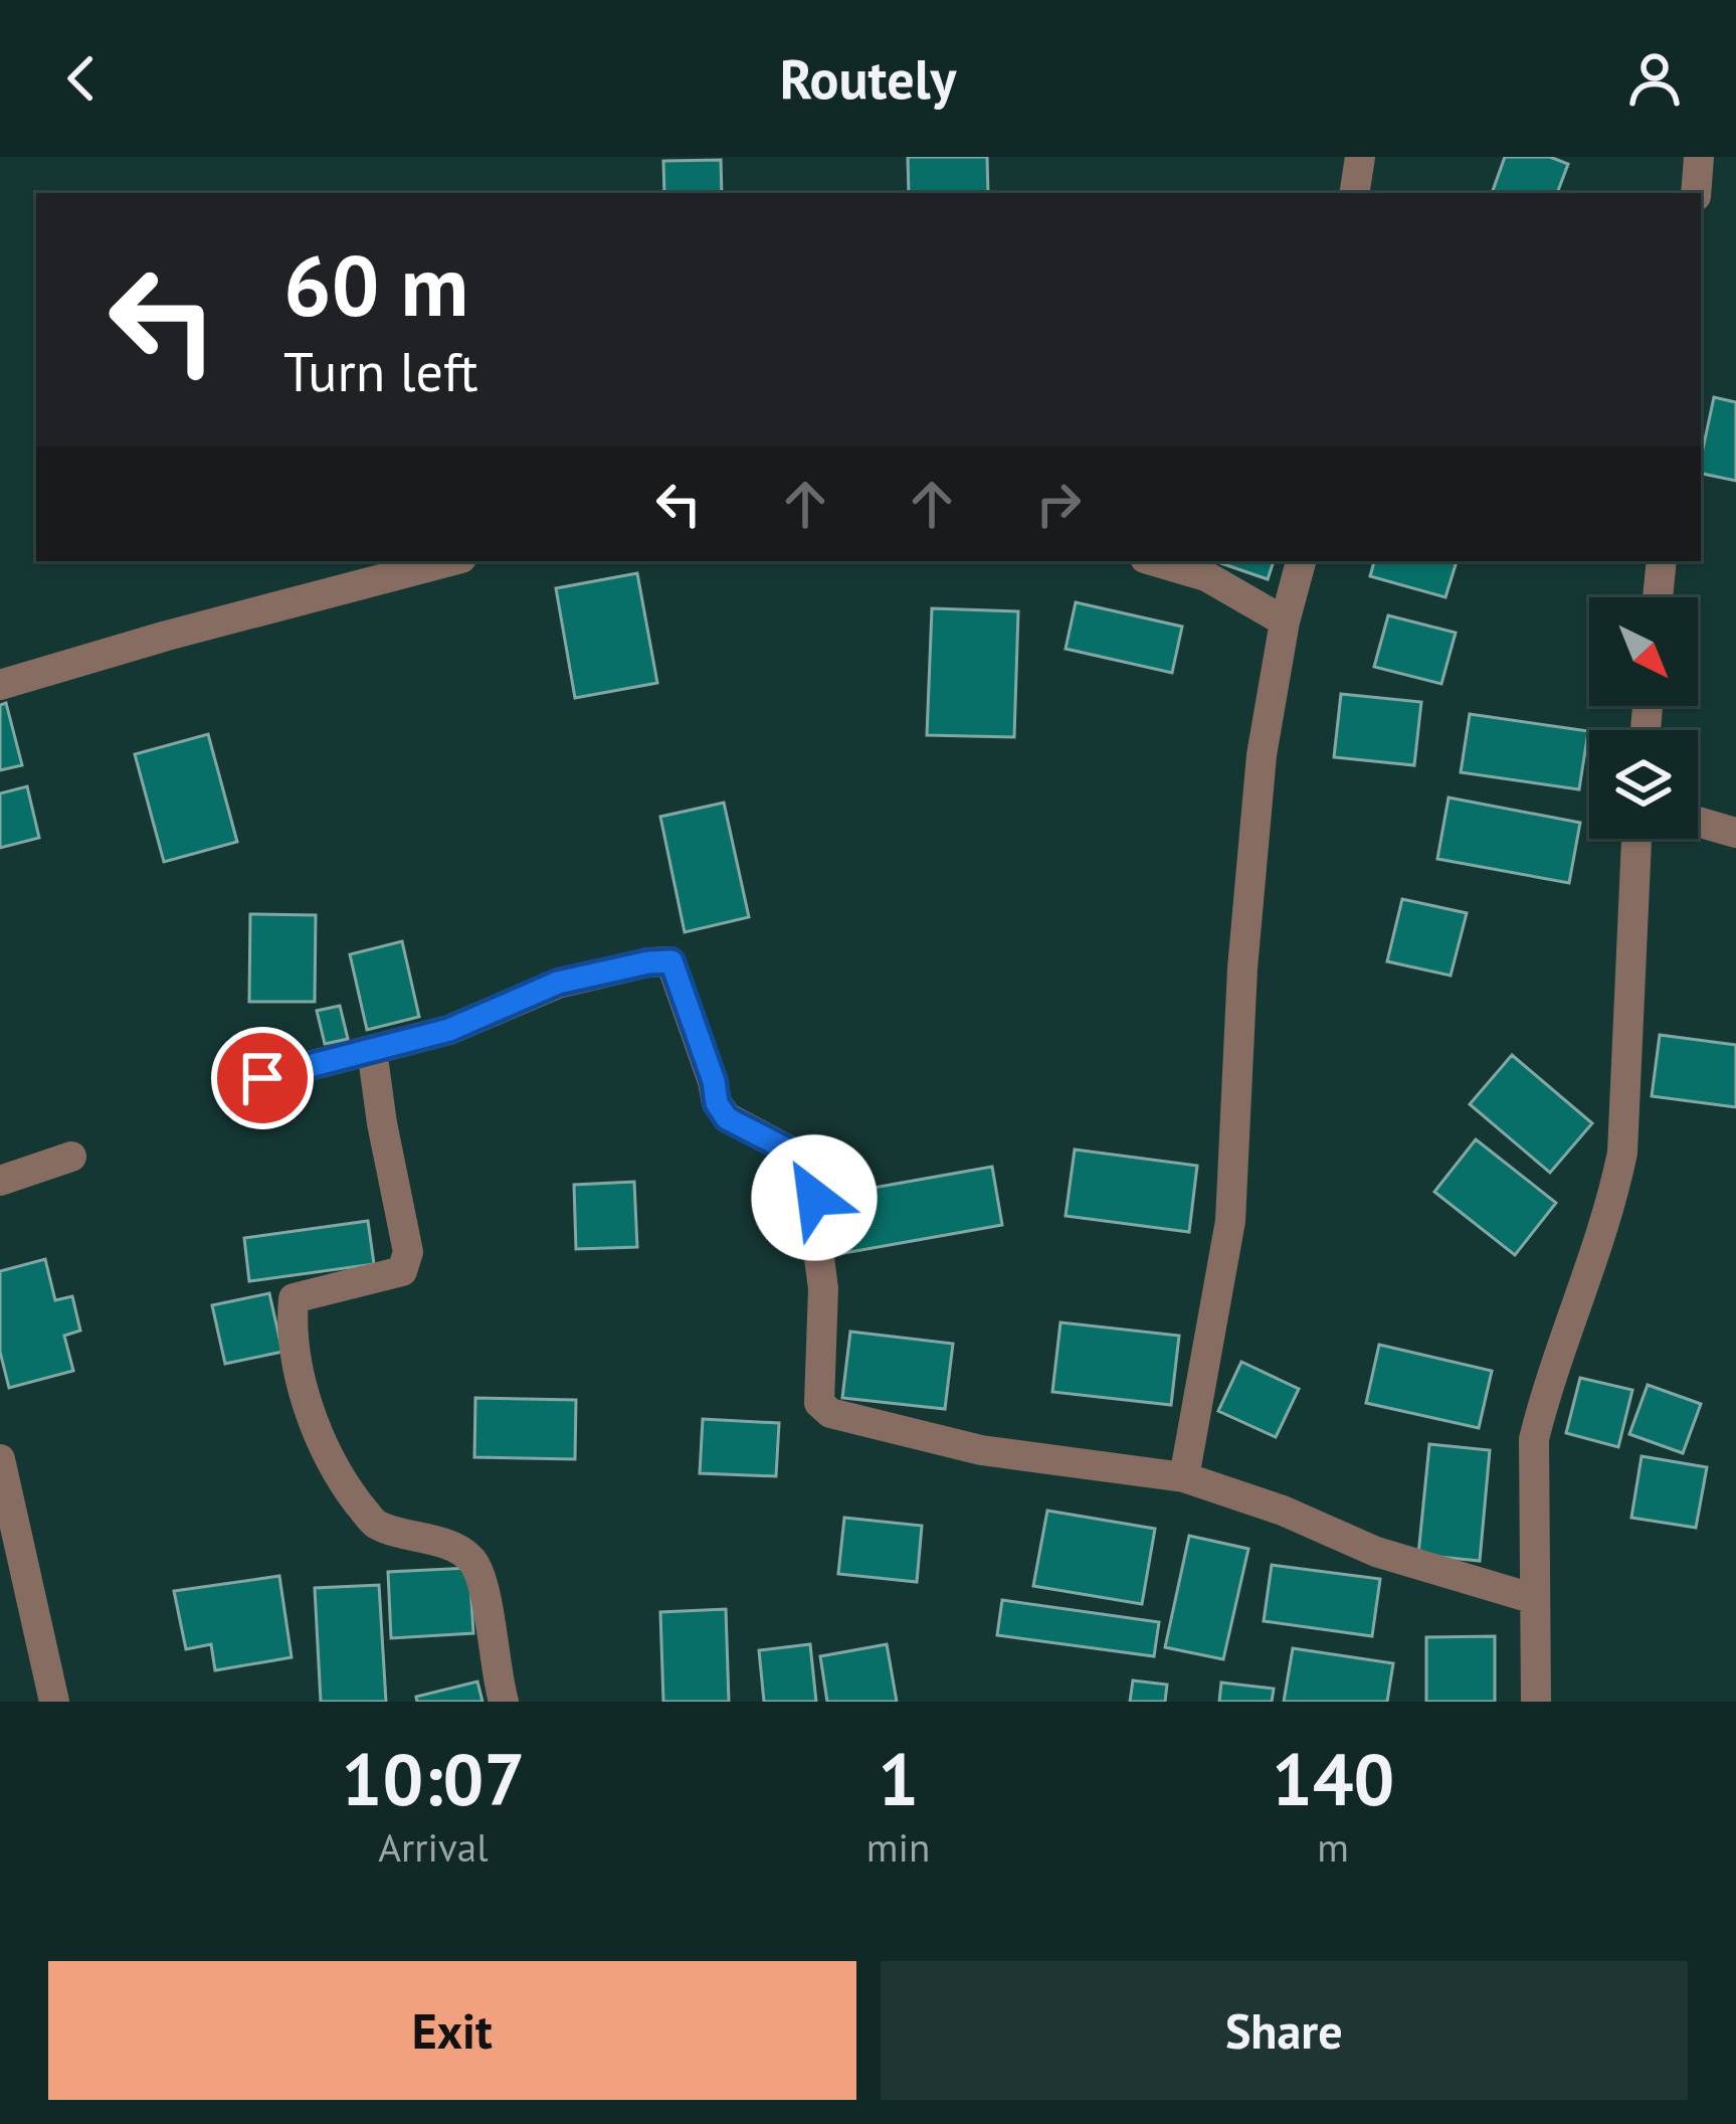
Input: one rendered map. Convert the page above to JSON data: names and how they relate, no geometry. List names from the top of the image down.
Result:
{
  "north": "bottom right",
  "page": {
    "header": "Routely",
    "turn": ["60 m", "Turn left"],
    "eta": [
      "10:07",
      "Arrival",
      "1",
      "min",
      "140",
      "m"
    ],
    "buttons": ["Exit", "Share"]
  }
}
